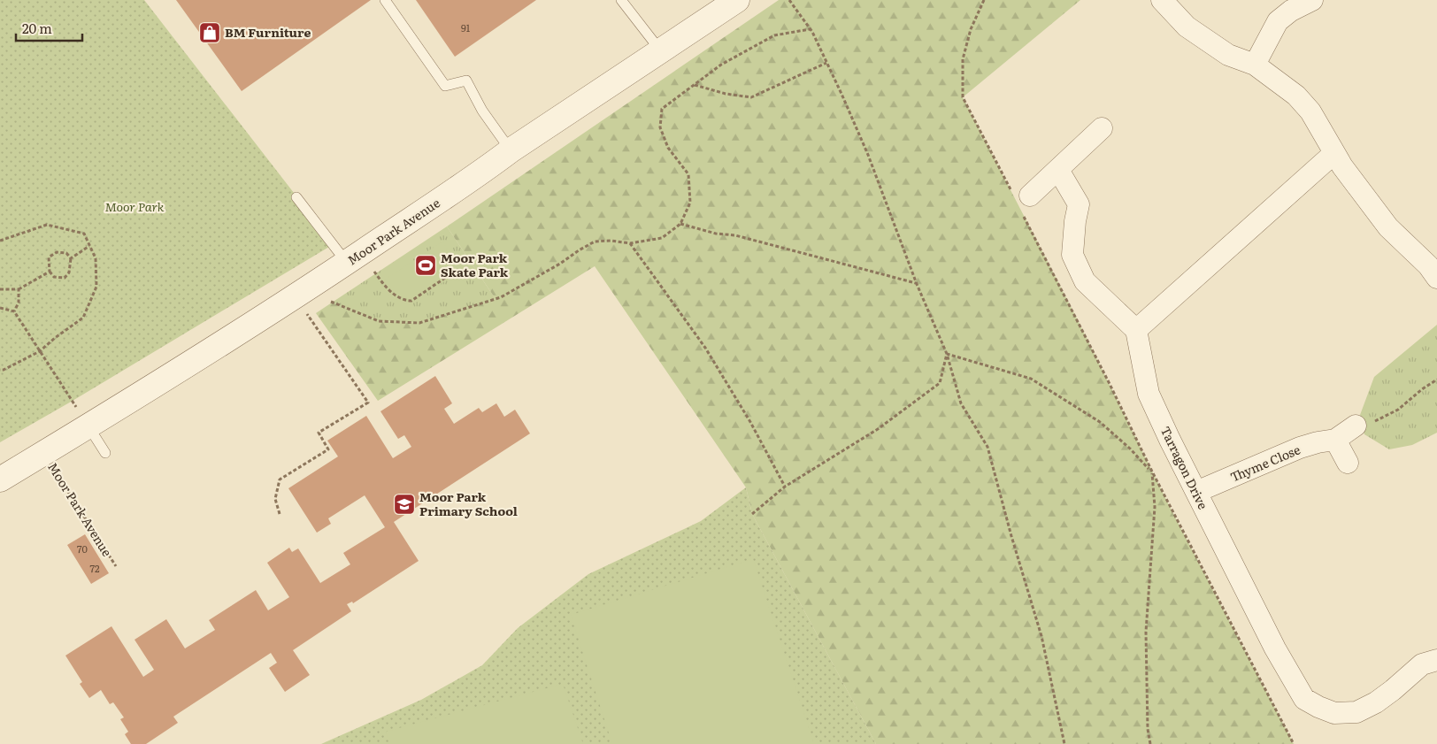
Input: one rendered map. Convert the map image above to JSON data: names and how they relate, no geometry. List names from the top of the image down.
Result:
{
  "streets": {
    "street": ["Moor Park Avenue", "Thyme Close", "Tarragon Drive"]
  },
  "crossings": [
    ["Thyme Close", "Tarragon Drive"]
  ],
  "parks": ["Moor Park"],
  "places": {
    "shop": ["BM Furniture"],
    "sports": ["Moor Park Skate Park"],
    "school or university": ["Moor Park Primary School"]
  },
  "house_numbers": ["91", "70", "72"],
  "scale_bar": "20 m"
}
